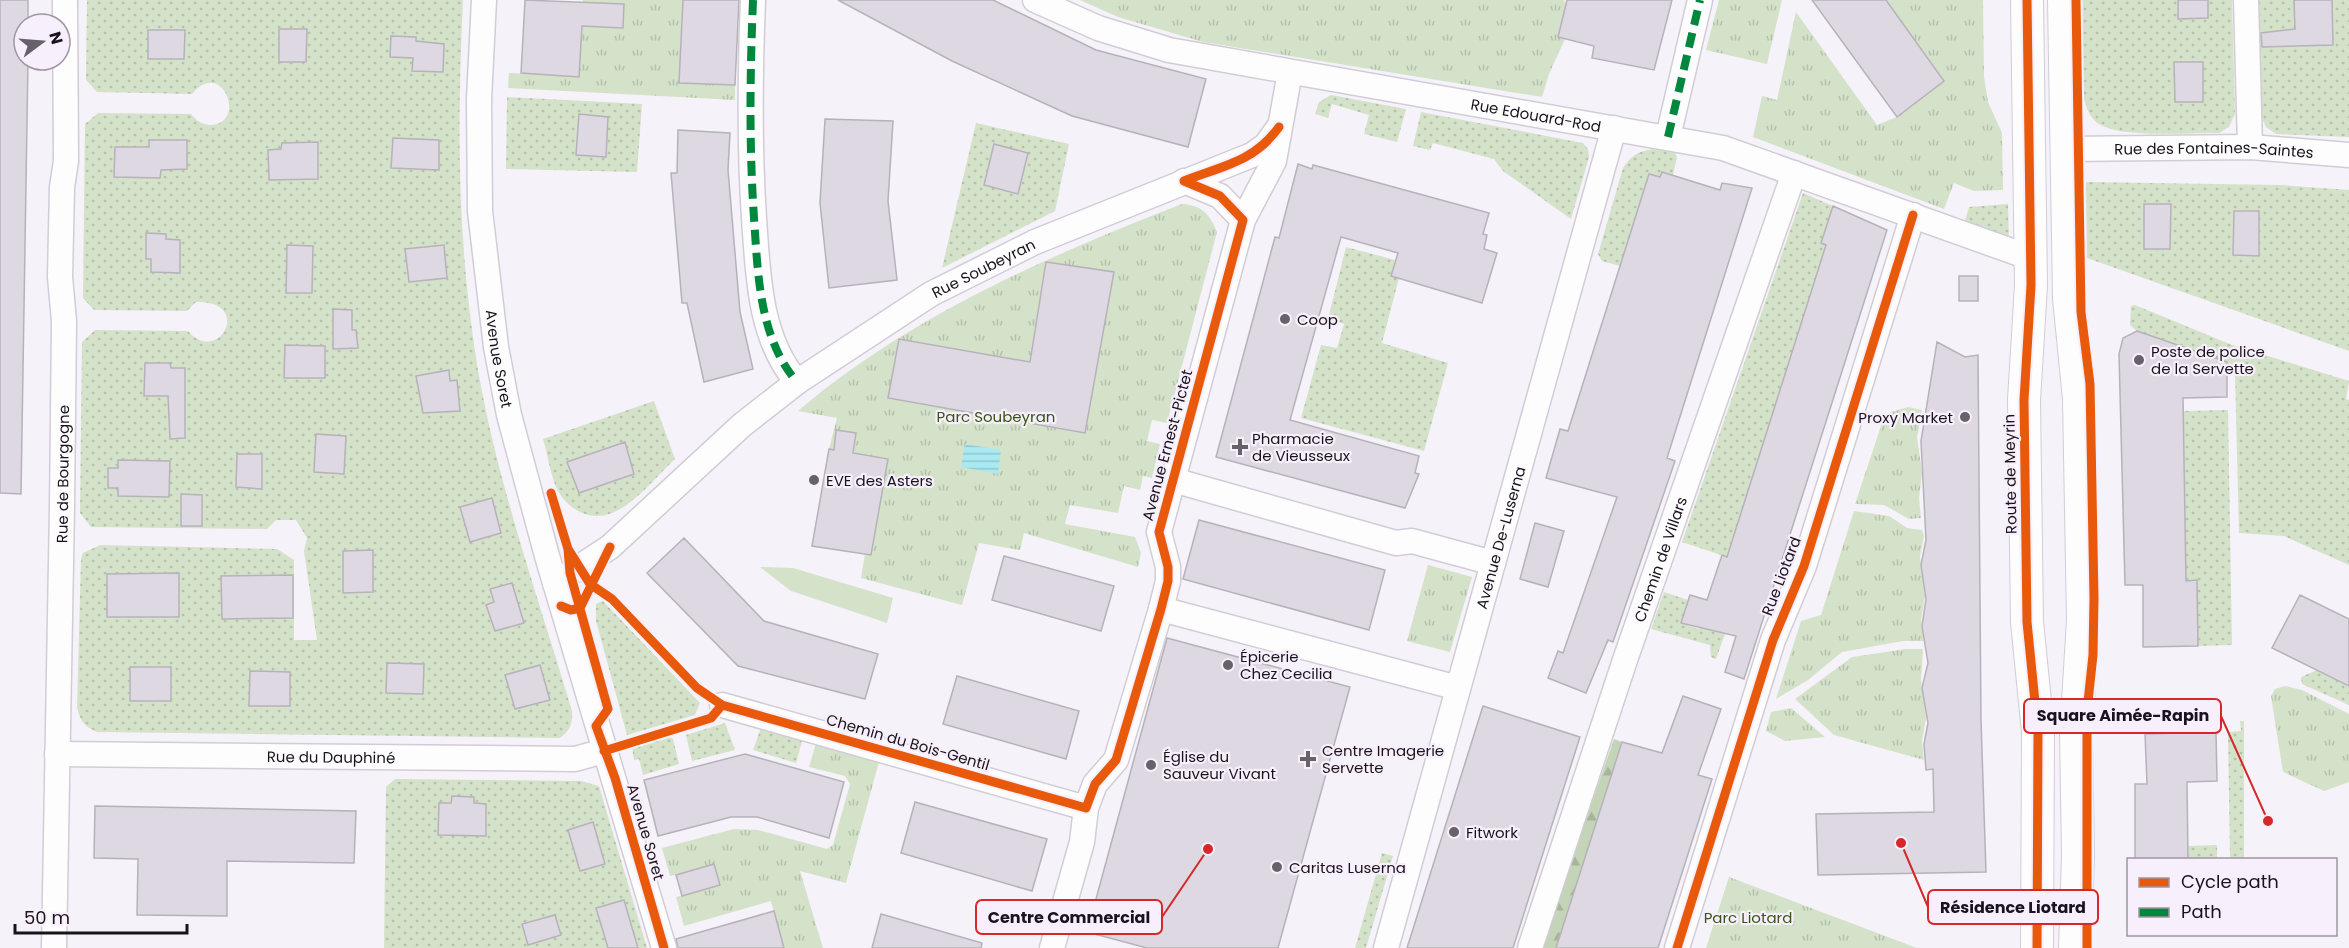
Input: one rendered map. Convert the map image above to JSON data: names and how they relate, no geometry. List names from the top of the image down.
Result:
{
  "streets": {
    "main road": ["Route de Meyrin"],
    "street": [
      "Rue Edouard-Rod",
      "Rue des Fontaines-Saintes",
      "Rue Soubeyran",
      "Avenue Soret",
      "Avenue Ernest-Pictet",
      "Rue de Bourgogne",
      "Avenue De-Luserna",
      "Chemin de Villars",
      "Rue Liotard",
      "Chemin du Bois-Gentil",
      "Rue du Dauphiné"
    ]
  },
  "crossings": [
    ["Rue Edouard-Rod", "Avenue Ernest-Pictet"],
    ["Rue Edouard-Rod", "Route de Meyrin"],
    ["Rue Edouard-Rod", "Avenue De-Luserna"],
    ["Rue Edouard-Rod", "Chemin de Villars"],
    ["Rue Edouard-Rod", "Rue Liotard"],
    ["Rue Soubeyran", "Avenue Soret"],
    ["Rue Soubeyran", "Avenue Ernest-Pictet"],
    ["Avenue Soret", "Rue du Dauphiné"],
    ["Avenue Ernest-Pictet", "Avenue De-Luserna"],
    ["Avenue Ernest-Pictet", "Chemin du Bois-Gentil"],
    ["Rue de Bourgogne", "Rue du Dauphiné"]
  ],
  "parks": ["Parc Soubeyran", "Parc Liotard"],
  "places": {
    "other": [
      "Coop",
      "Poste de police de la Servette",
      "Proxy Market",
      "EVE des Asters",
      "Épicerie Chez Cecilia",
      "Église du Sauveur Vivant",
      "Square Aimée-Rapin",
      "Fitwork",
      "Résidence Liotard",
      "Centre Commercial",
      "Caritas Luserna"
    ],
    "health": ["Pharmacie de Vieusseux", "Centre Imagerie Servette"]
  },
  "legend": ["Cycle path", "Path"],
  "scale_bar": "50 m",
  "north": "right"
}
